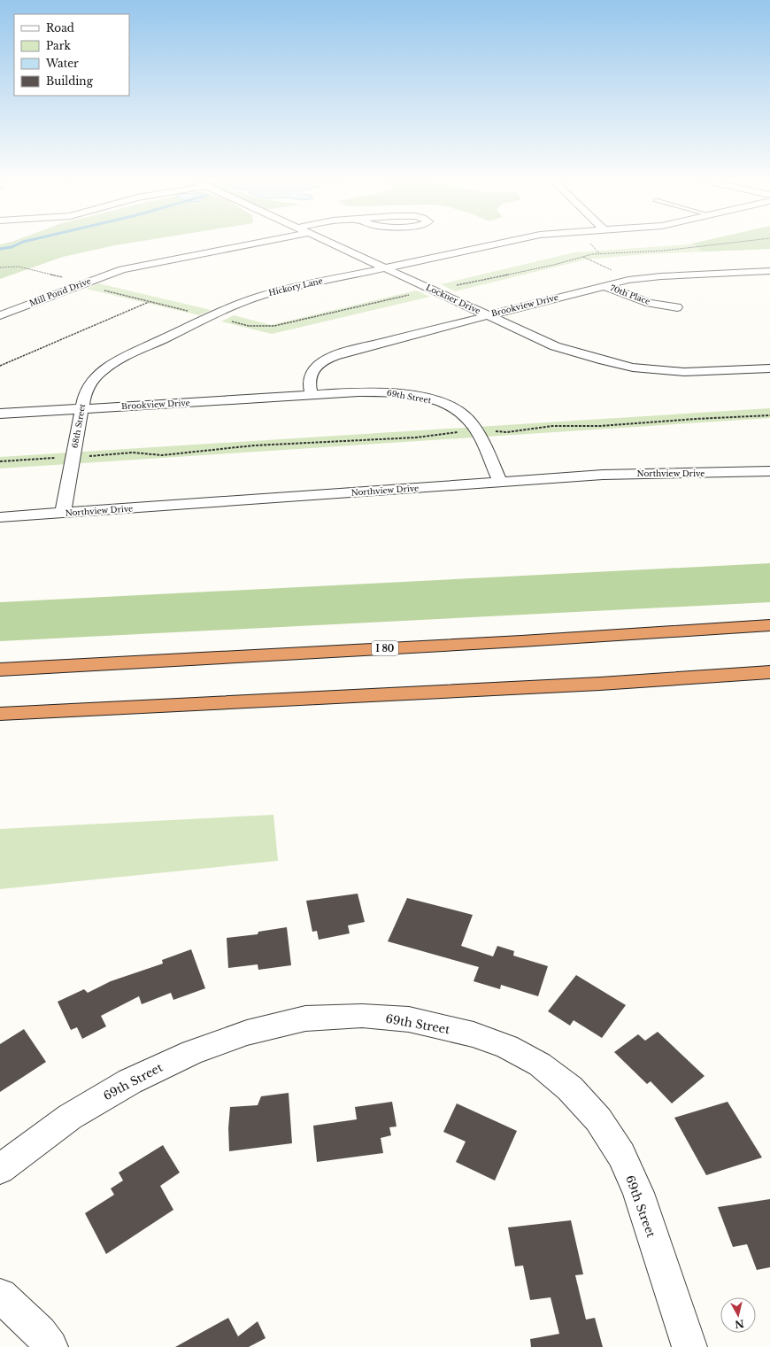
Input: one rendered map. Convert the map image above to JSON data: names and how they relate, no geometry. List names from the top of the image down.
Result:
{
  "streets": {
    "highway": ["I 80"],
    "street": [
      "Hickory Lane",
      "Mill Pond Drive",
      "70th Place",
      "Lockner Drive",
      "Brookview Drive",
      "69th Street",
      "68th Street",
      "Northview Drive"
    ]
  },
  "crossings": [
    ["Hickory Lane", "Lockner Drive"],
    ["Hickory Lane", "68th Street"],
    ["70th Place", "Brookview Drive"],
    ["Lockner Drive", "Brookview Drive"],
    ["Brookview Drive", "69th Street"],
    ["Brookview Drive", "68th Street"],
    ["69th Street", "Northview Drive"],
    ["68th Street", "Northview Drive"]
  ],
  "legend": [
    "Road",
    "Park",
    "Water",
    "Building"
  ],
  "north": "bottom"
}
